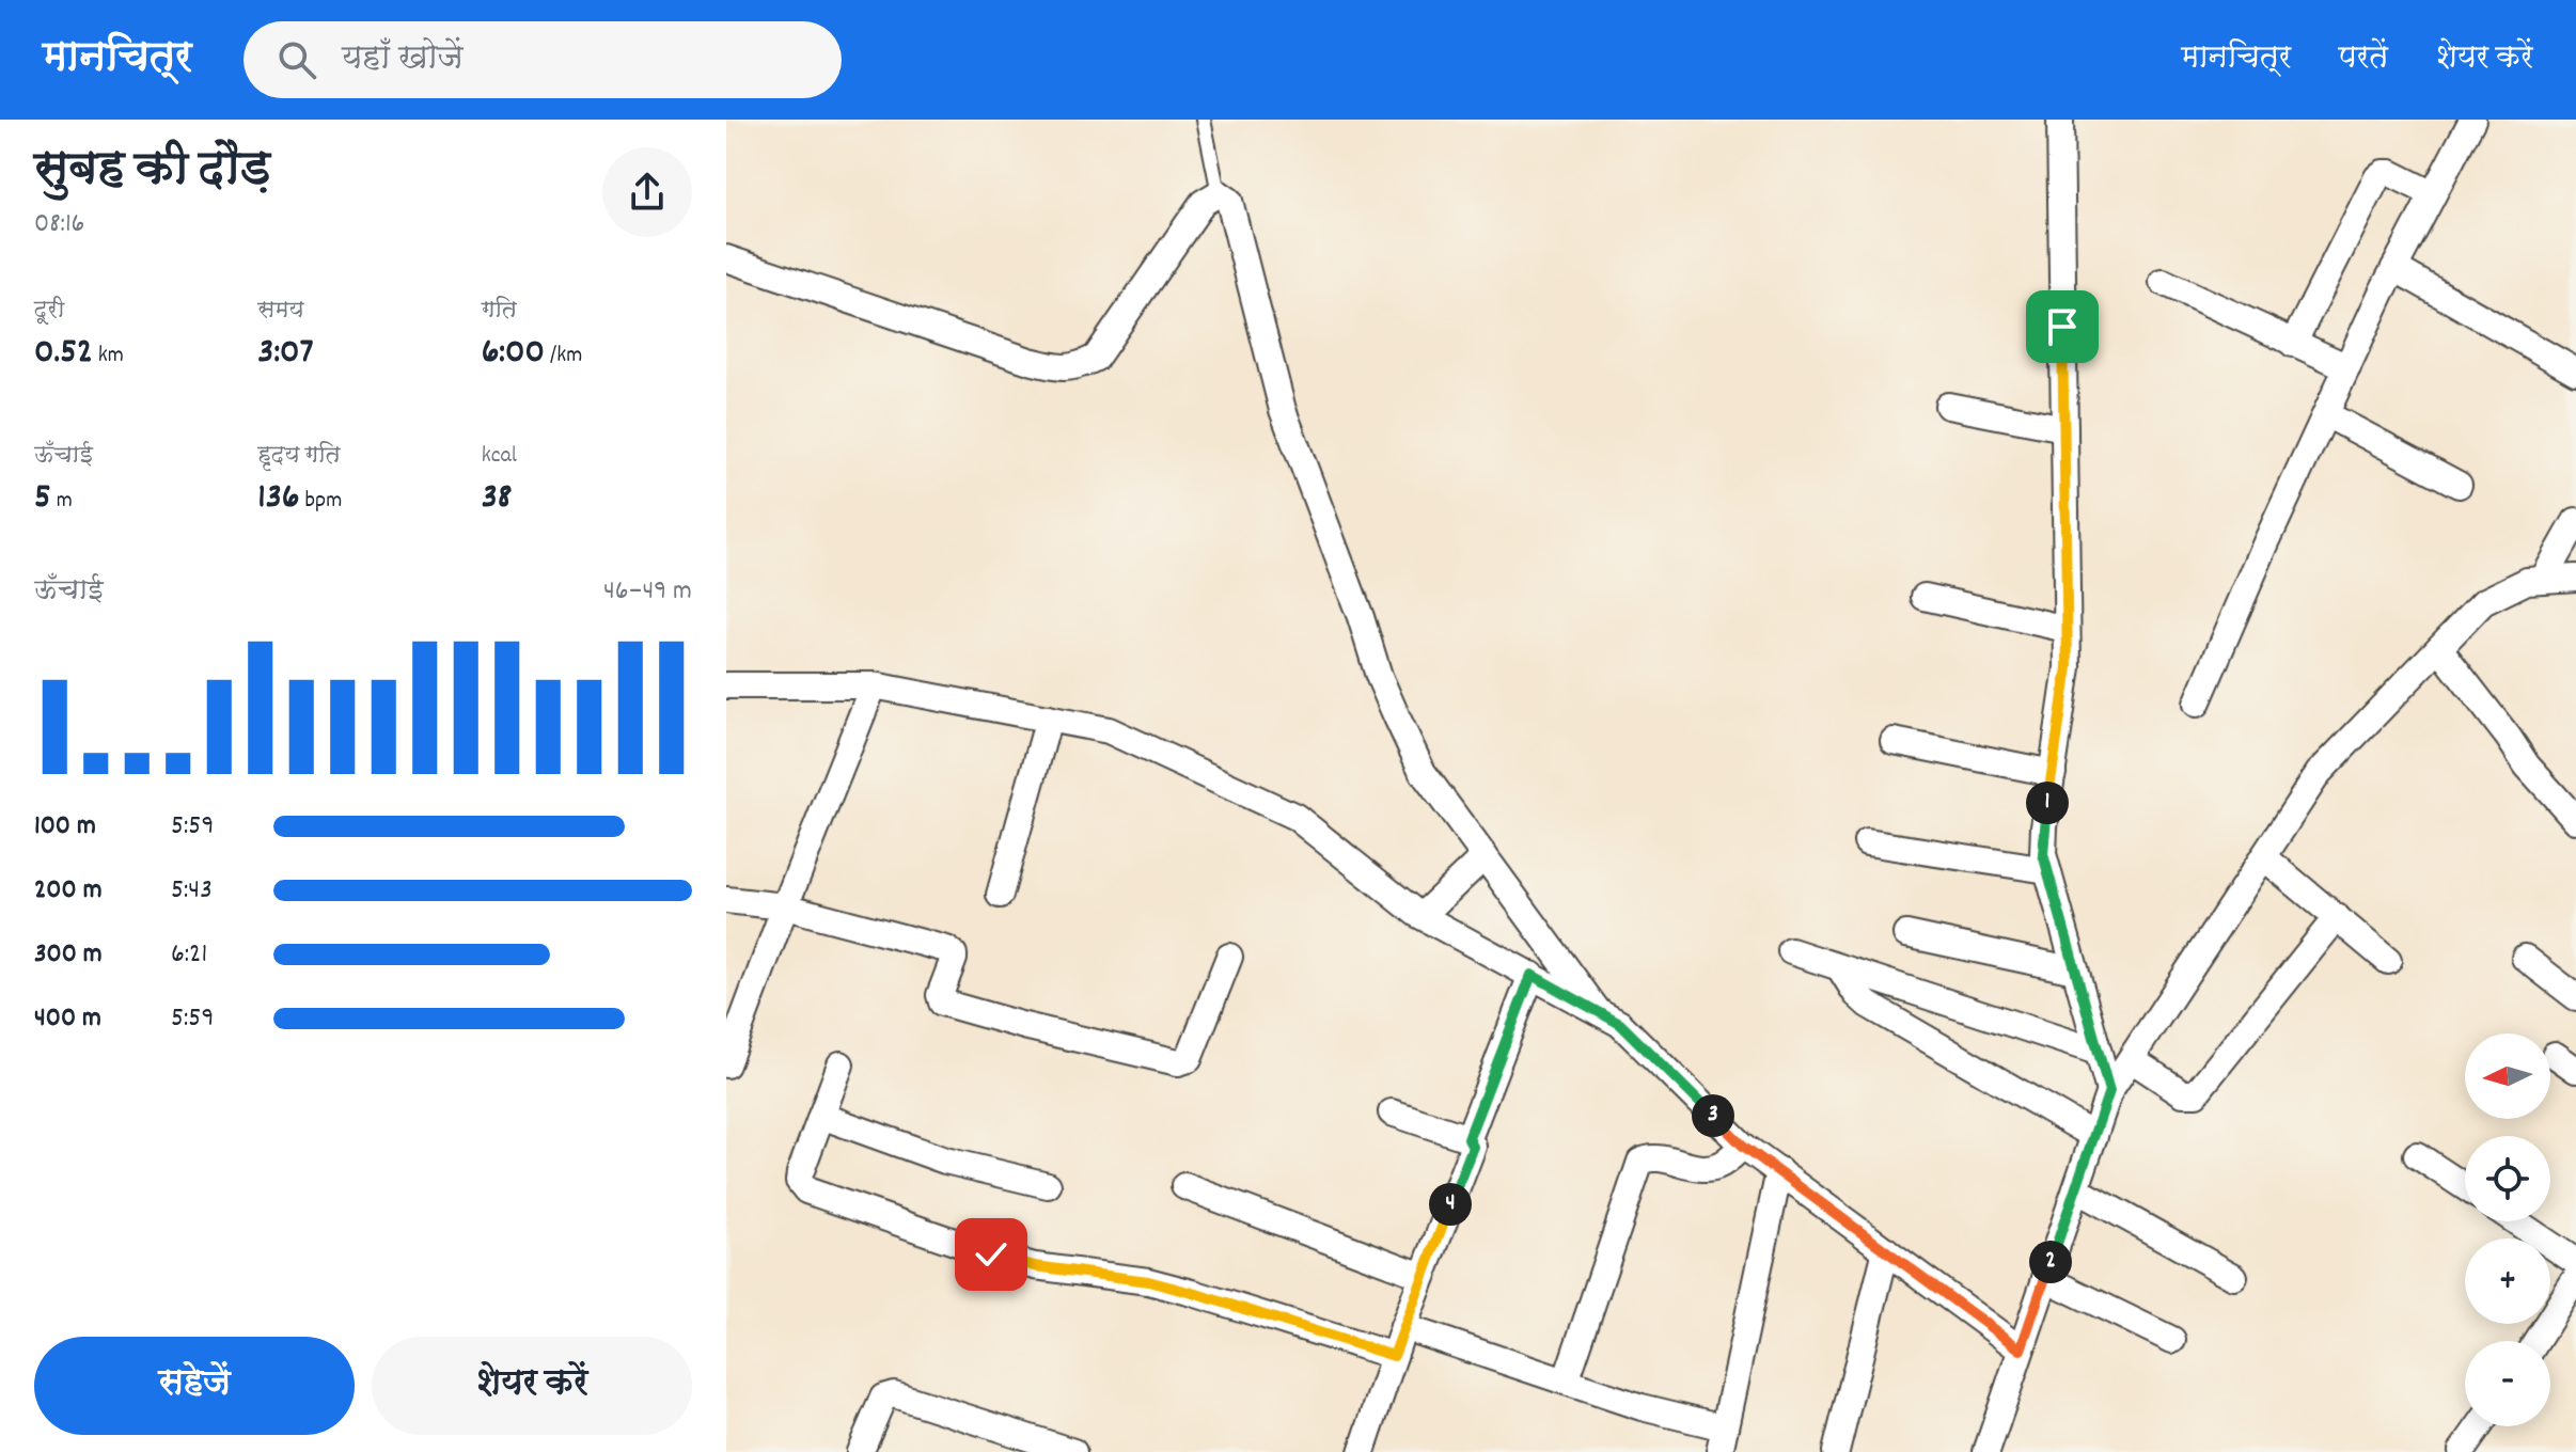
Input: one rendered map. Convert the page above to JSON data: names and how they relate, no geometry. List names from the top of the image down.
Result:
{
  "north": "left",
  "page": {
    "header": "मानचित्र",
    "search": "यहाँ खोजें",
    "nav": ["मानचित्र", "परतें", "शेयर करें"],
    "heading": ["सुबह की दौड़", "08:16"],
    "stats": [
      ["दूरी", "0.52 km"],
      ["समय", "3:07"],
      ["गति", "6:00 /km"],
      ["ऊँचाई", "5 m"],
      ["हृदय गति", "136 bpm"],
      ["kcal", "38"]
    ],
    "chart": ["ऊँचाई", "46–49 m"],
    "pins": [
      "1",
      "3",
      "4",
      "2"
    ],
    "list": [
      {
        "name": "100 m",
        "note": "5:59"
      },
      {
        "name": "200 m",
        "note": "5:43"
      },
      {
        "name": "300 m",
        "note": "6:21"
      },
      {
        "name": "400 m",
        "note": "5:59"
      }
    ],
    "map_buttons": ["+", "−"],
    "buttons": ["सहेजें", "शेयर करें"]
  }
}
